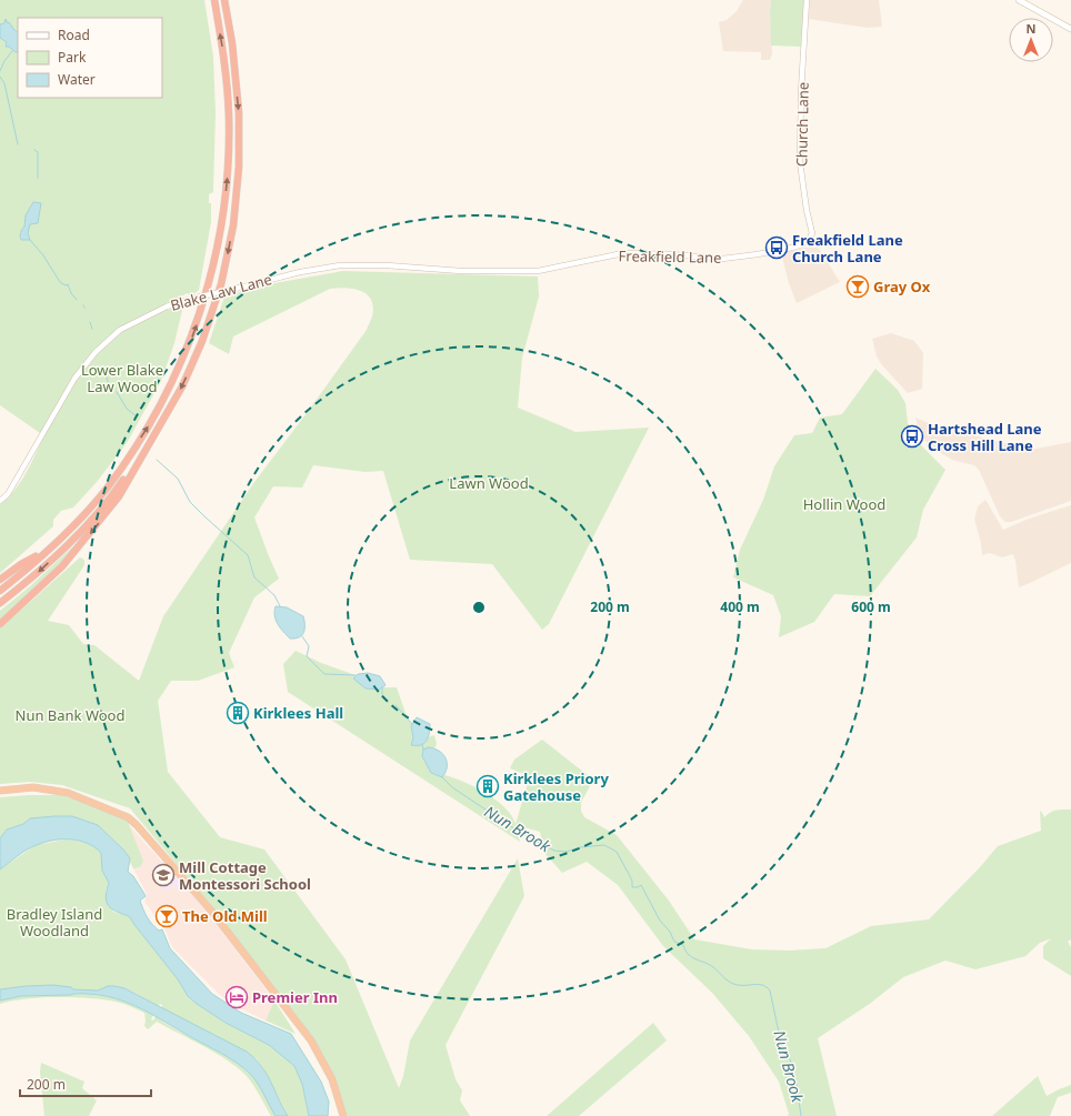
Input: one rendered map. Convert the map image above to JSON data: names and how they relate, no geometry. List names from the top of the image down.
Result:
{
  "streets": {
    "street": ["Church Lane", "Freakfield Lane", "Blake Law Lane"]
  },
  "crossings": [
    ["Church Lane", "Freakfield Lane"],
    ["Freakfield Lane", "Blake Law Lane"]
  ],
  "water": ["Nun Brook"],
  "parks": [
    "Lower Blake Law Wood",
    "Lawn Wood",
    "Hollin Wood",
    "Nun Bank Wood",
    "Bradley Island Woodland"
  ],
  "places": {
    "bus stop": ["Freakfield Lane Church Lane", "Hartshead Lane Cross Hill Lane"],
    "bar": ["Gray Ox", "The Old Mill"],
    "building": ["Kirklees Hall", "Kirklees Priory Gatehouse"],
    "school or university": ["Mill Cottage Montessori School"],
    "hotel": ["Premier Inn"]
  },
  "legend": ["Road", "Park", "Water"],
  "scale_bar": "200 m",
  "north": "top",
  "rings": ["200 m", "400 m", "600 m"]
}
